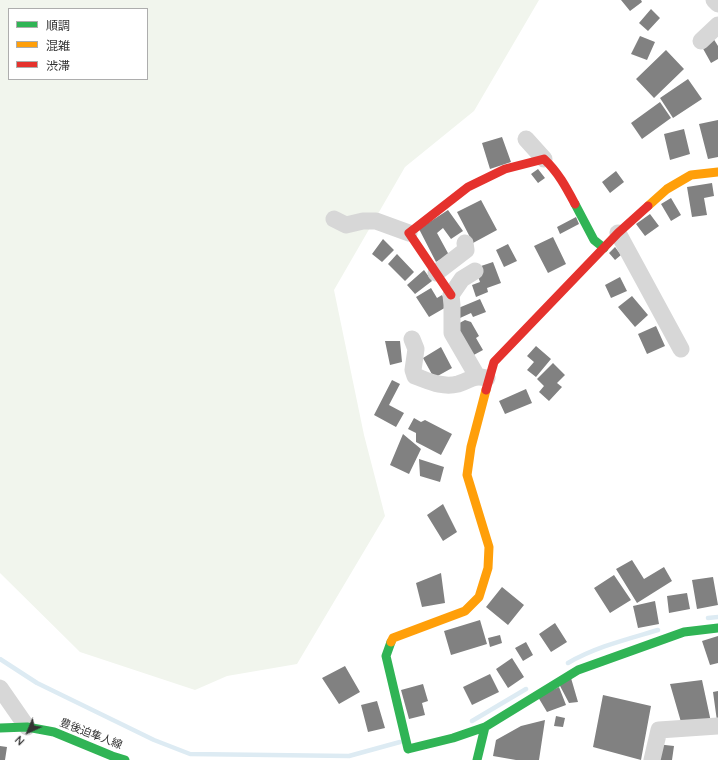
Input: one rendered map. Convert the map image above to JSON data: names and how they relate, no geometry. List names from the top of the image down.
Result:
{
  "streets": {
    "street": ["豊後迫隼人線"]
  },
  "legend": ["順調", "混雑", "渋滞"],
  "north": "bottom left"
}
